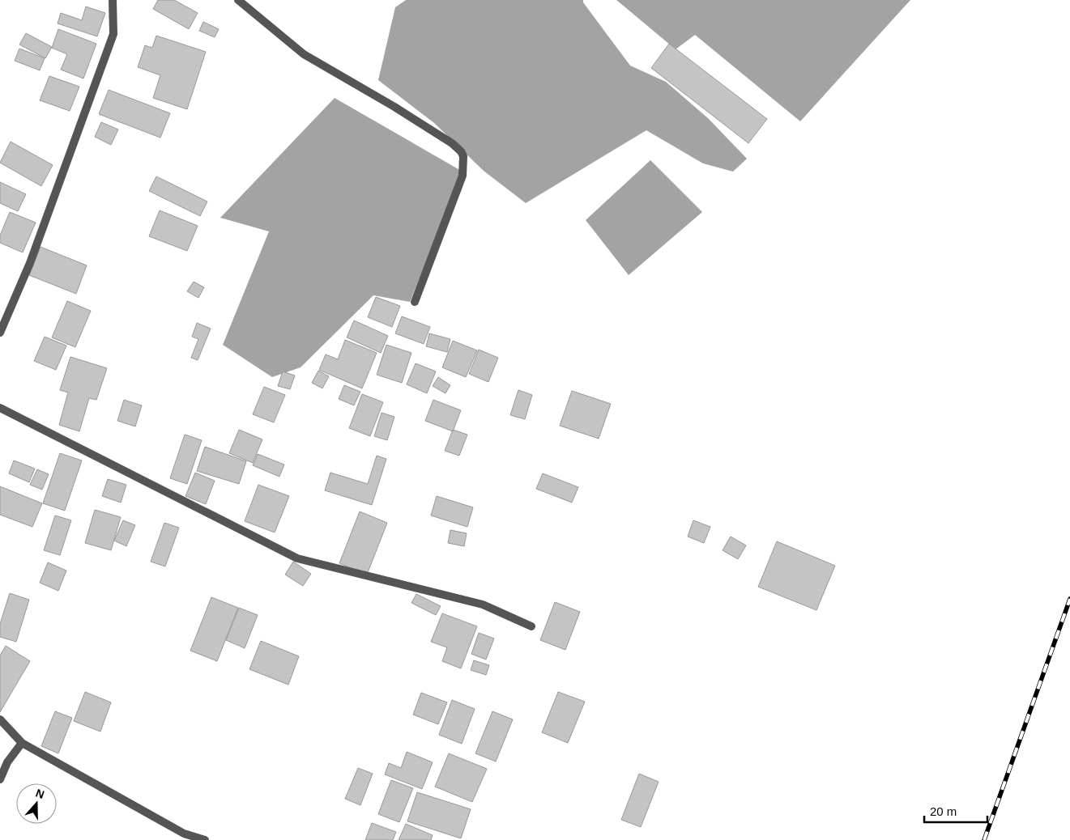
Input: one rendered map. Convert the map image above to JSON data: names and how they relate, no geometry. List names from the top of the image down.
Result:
{
  "scale_bar": "20 m",
  "north": "top"
}
